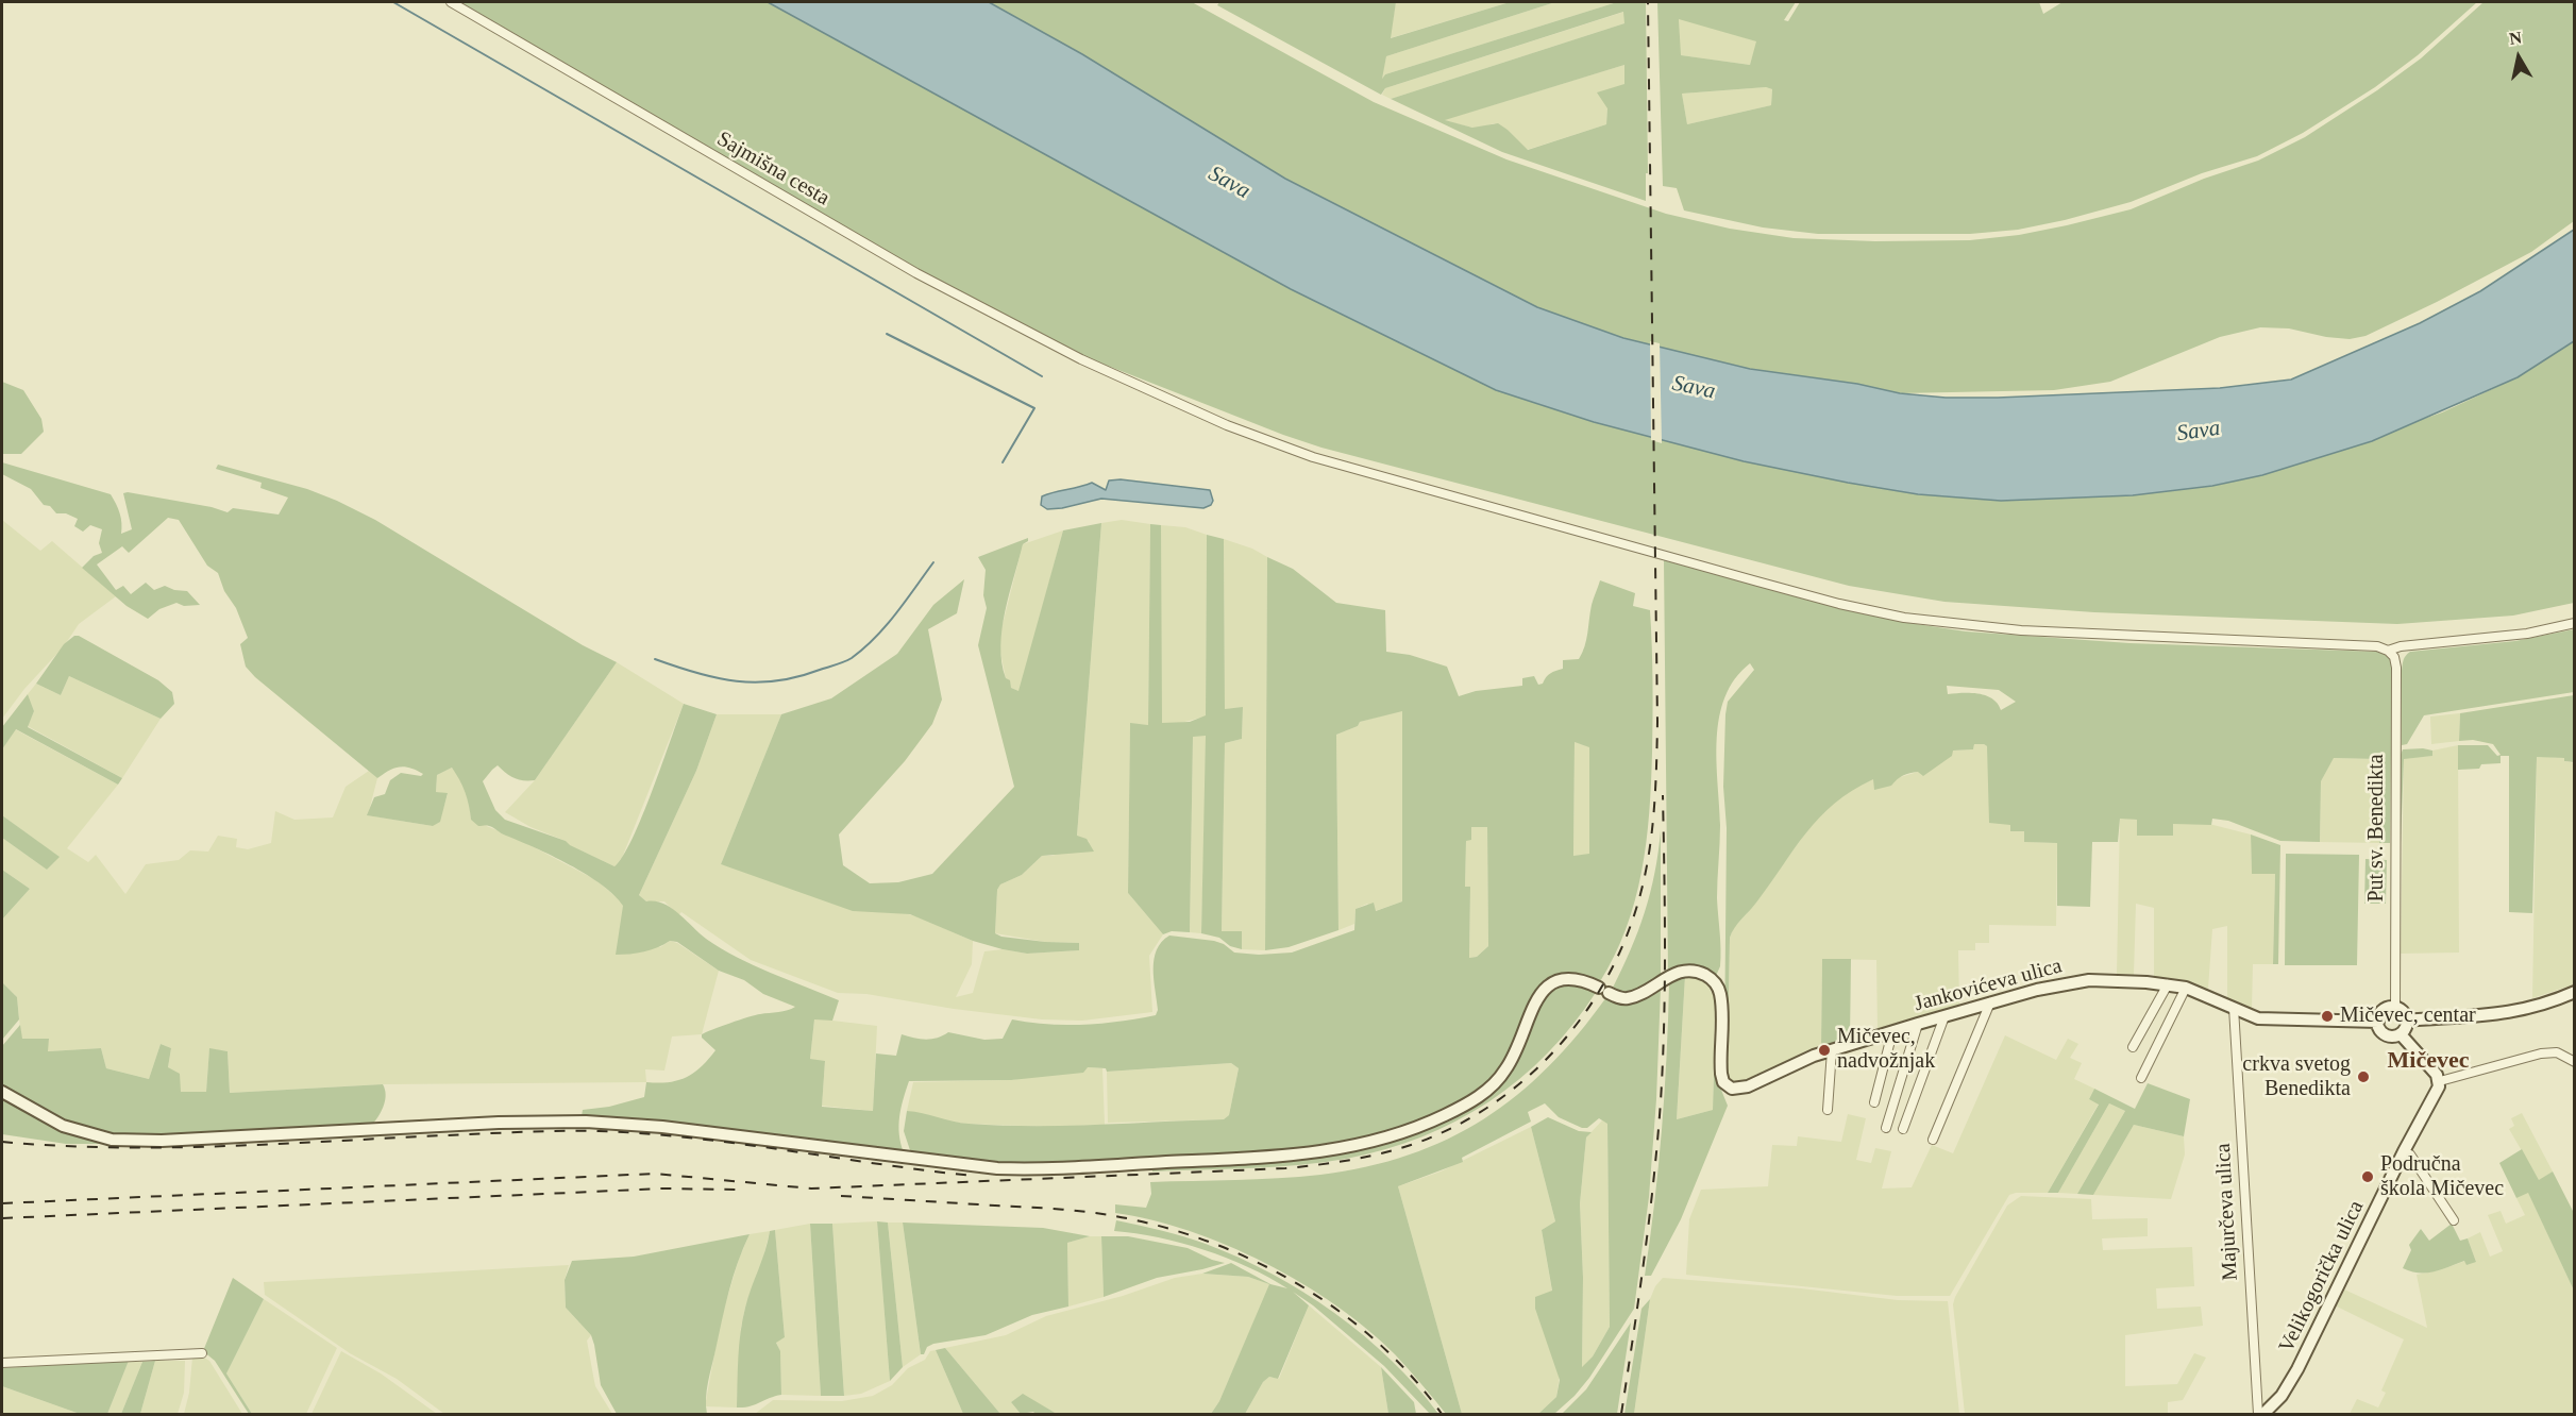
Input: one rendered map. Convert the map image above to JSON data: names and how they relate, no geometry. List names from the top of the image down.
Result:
{
  "streets": {
    "main road": ["Jankovićeva ulica", "Velikogorička ulica"],
    "street": ["Sajmišna cesta", "Put sv. Benedikta", "Majurčeva ulica"]
  },
  "crossings": [
    ["Sajmišna cesta", "Put sv. Benedikta"],
    ["Put sv. Benedikta", "Jankovićeva ulica"],
    ["Jankovićeva ulica", "Majurčeva ulica"]
  ],
  "districts": ["Mičevec"],
  "water": ["Sava"],
  "places": [
    "Mičevec, centar",
    "Mičevec, nadvožnjak",
    "crkva svetog Benedikta",
    "Područna škola Mičevec"
  ],
  "north": "top"
}
